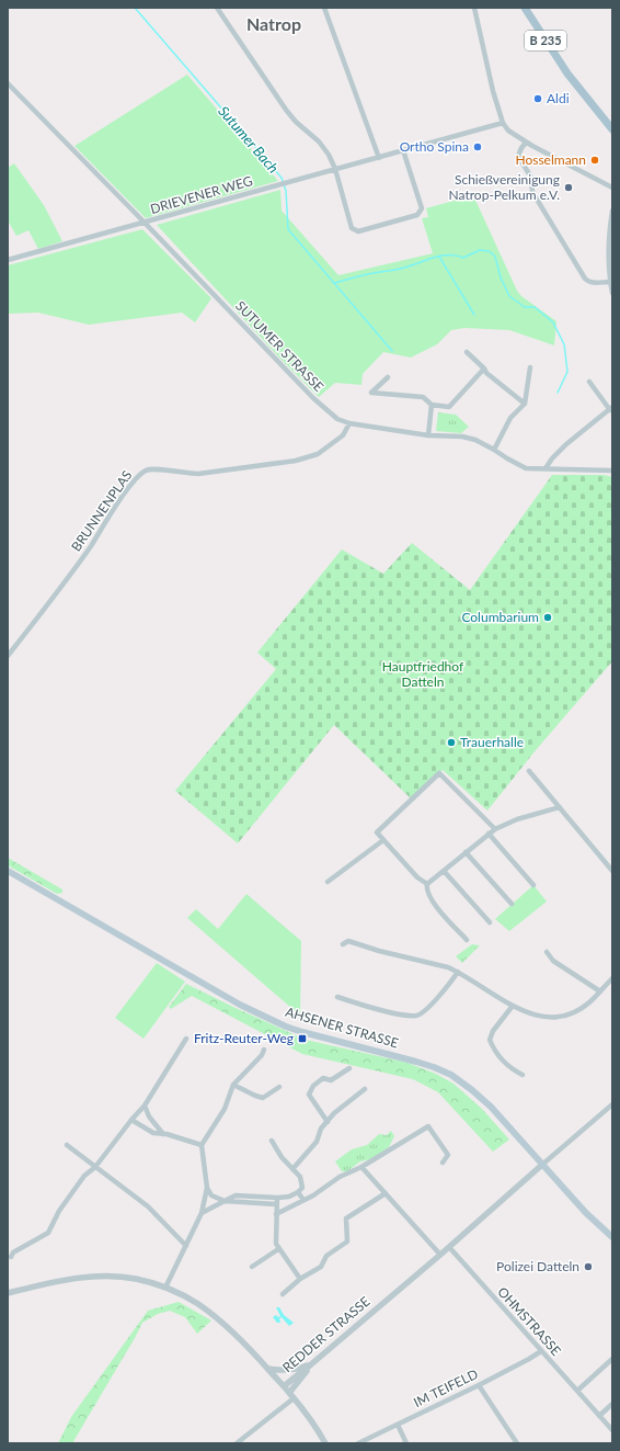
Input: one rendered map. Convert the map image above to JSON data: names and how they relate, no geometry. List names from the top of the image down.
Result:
{
  "streets": {
    "main road": ["B 235", "AHSENER STRASSE"],
    "street": [
      "DRIEVENER WEG",
      "SUTUMER STRASSE",
      "BRUNNENPLAS",
      "OHMSTRASSE",
      "REDDER STRASSE",
      "IM TEIFELD"
    ]
  },
  "crossings": [
    ["DRIEVENER WEG", "SUTUMER STRASSE"],
    ["SUTUMER STRASSE", "BRUNNENPLAS"],
    ["AHSENER STRASSE", "REDDER STRASSE"],
    ["OHMSTRASSE", "REDDER STRASSE"],
    ["OHMSTRASSE", "IM TEIFELD"]
  ],
  "districts": ["Natrop"],
  "water": ["Sutumer Bach"],
  "parks": ["Hauptfriedhof Datteln"],
  "places": {
    "other": [
      "Aldi",
      "Ortho Spina",
      "Hosselmann",
      "Schießvereinigung Natrop-Pelkum e.V.",
      "Columbarium",
      "Trauerhalle",
      "Polizei Datteln"
    ],
    "transit": ["Fritz-Reuter-Weg"]
  }
}
